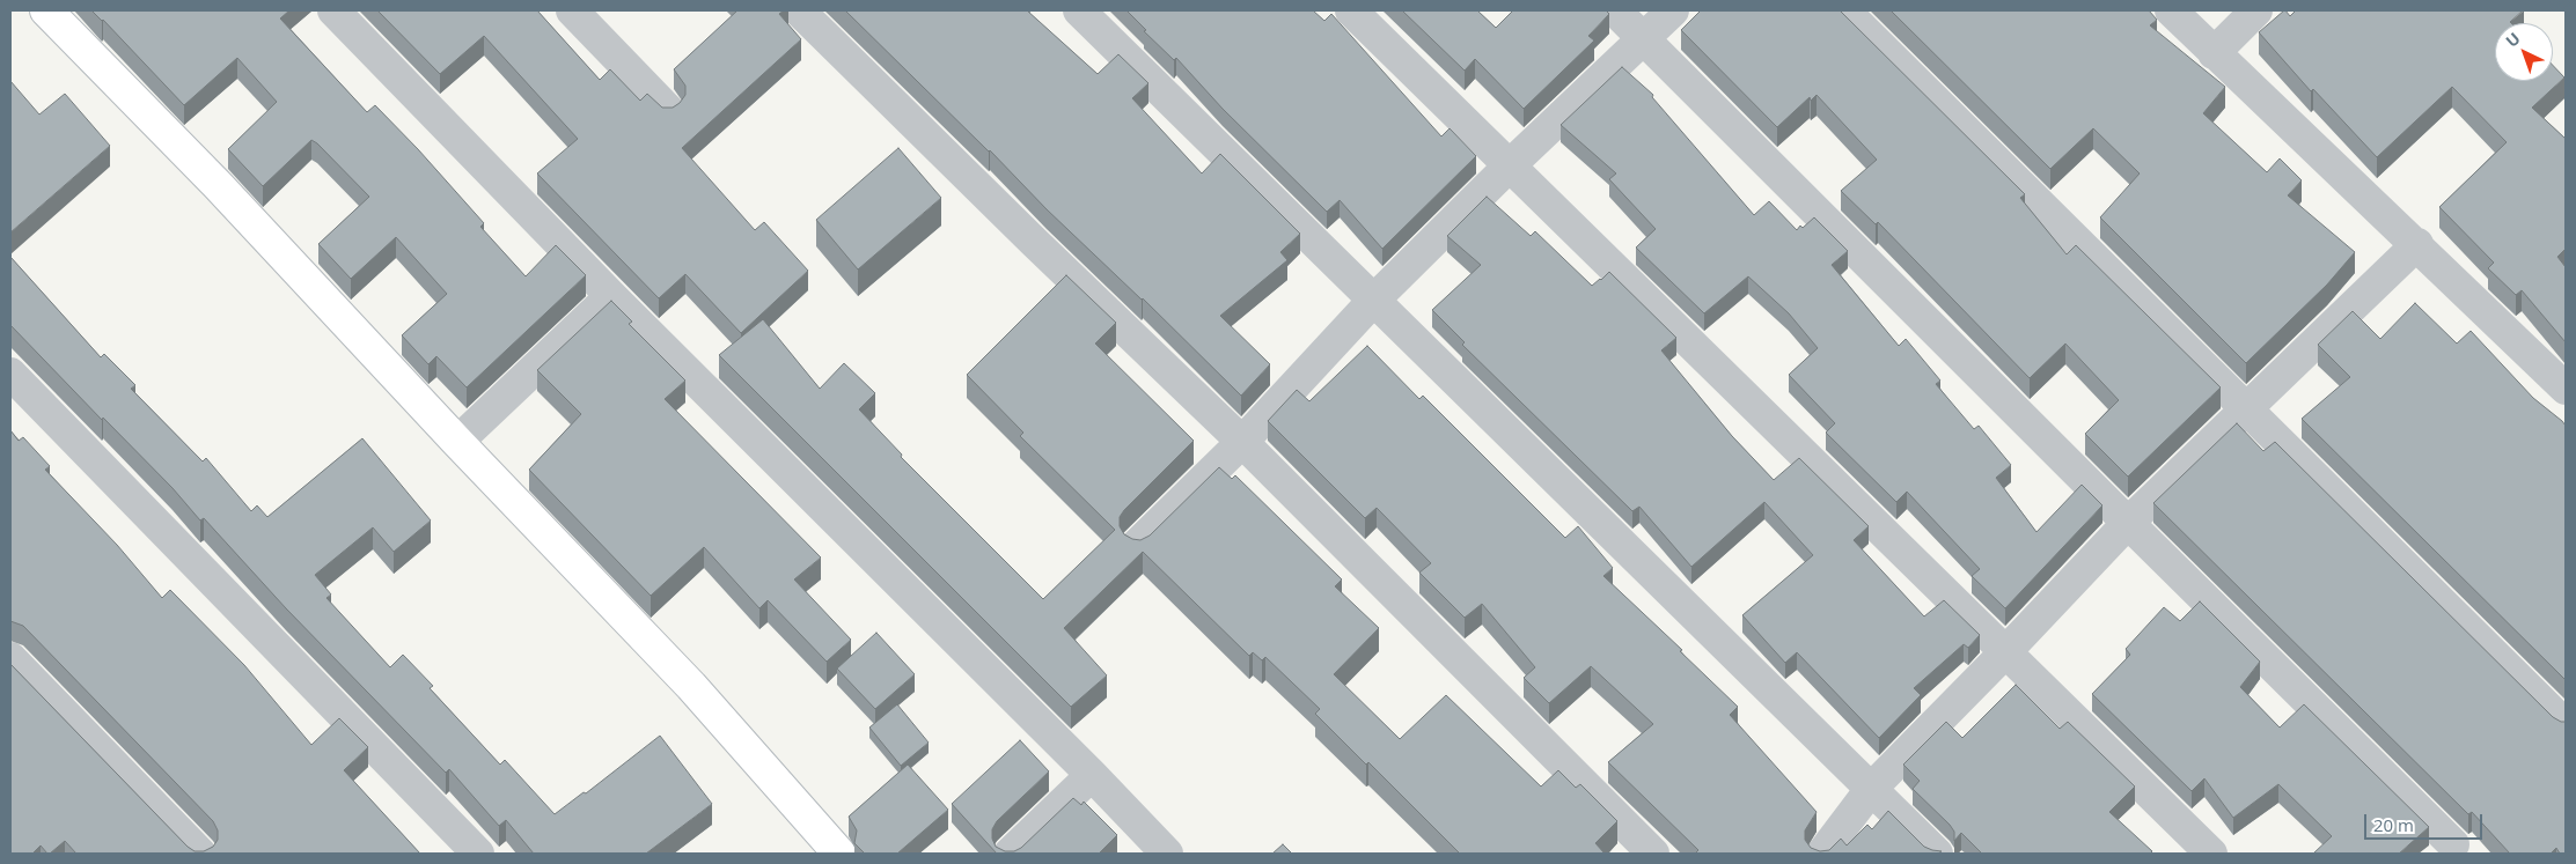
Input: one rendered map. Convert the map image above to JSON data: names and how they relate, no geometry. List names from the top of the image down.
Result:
{
  "scale_bar": "20 m",
  "north": "top left"
}
